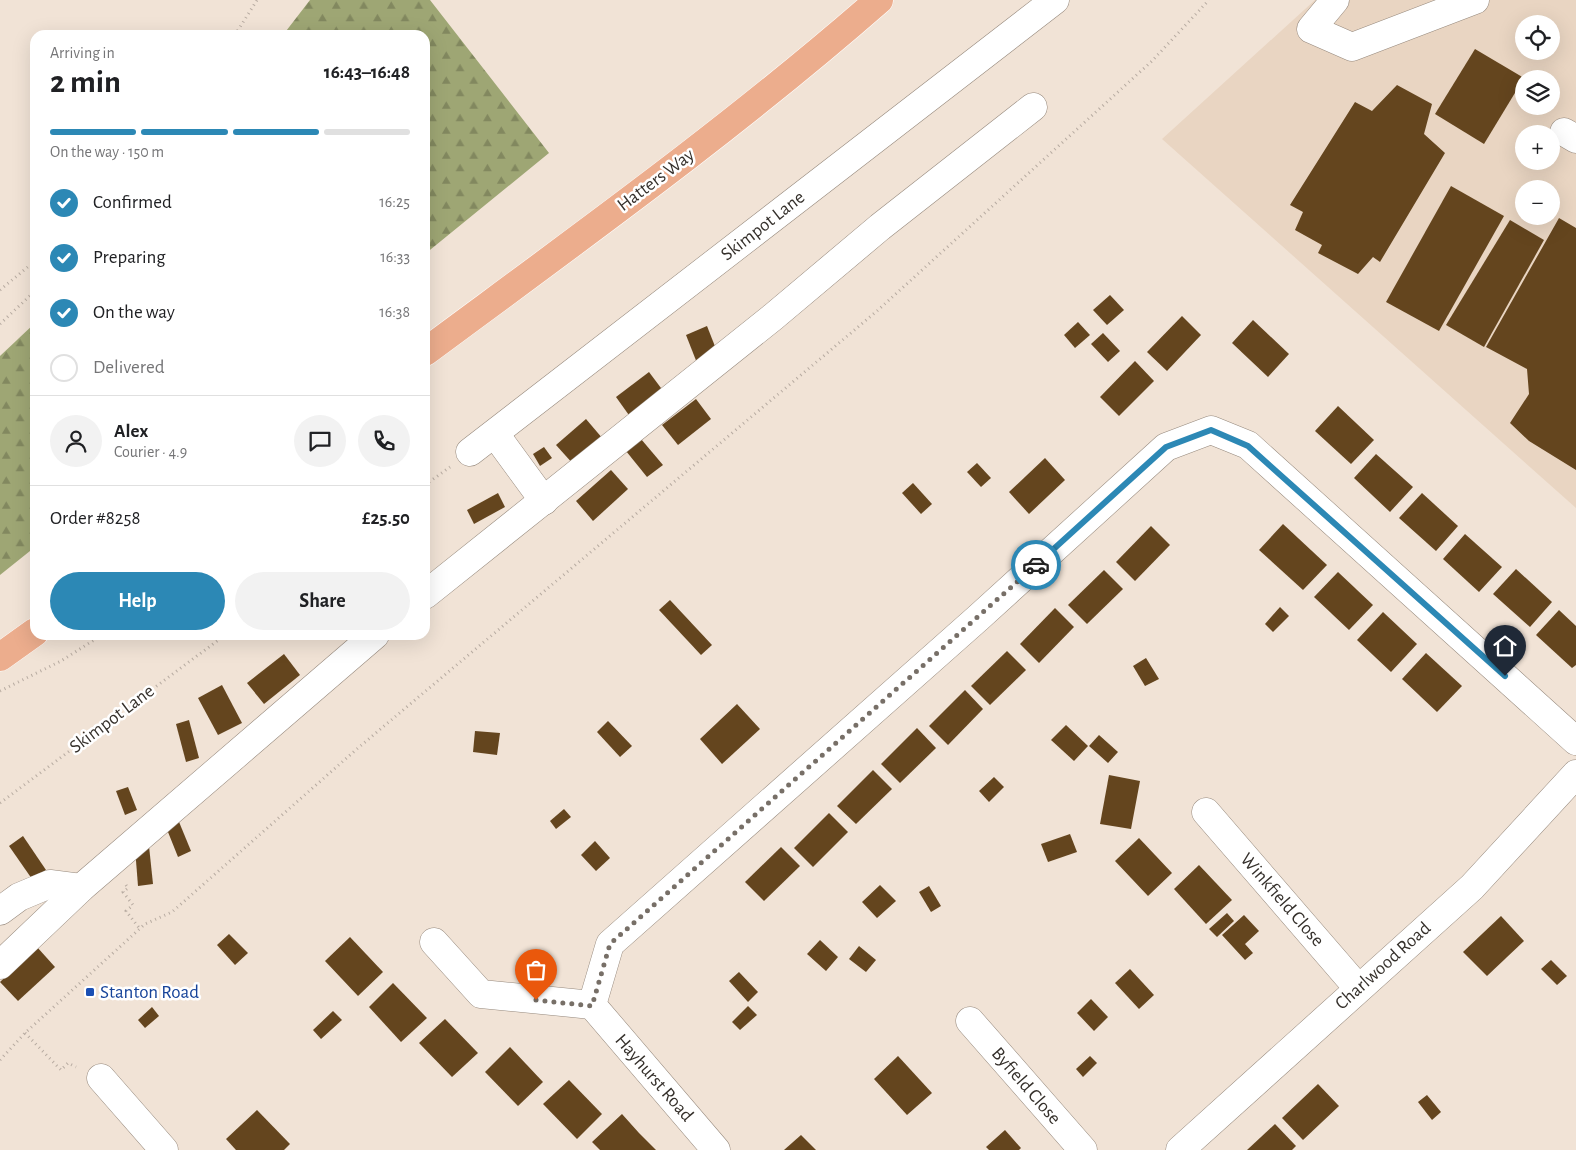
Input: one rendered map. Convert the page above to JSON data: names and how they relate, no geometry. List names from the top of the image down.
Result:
{
  "streets": {
    "main road": ["Hatters Way"],
    "street": [
      "Skimpot Lane",
      "Winkfield Close",
      "Charlwood Road",
      "Hayhurst Road",
      "Byfield Close"
    ]
  },
  "crossings": [
    ["Winkfield Close", "Charlwood Road"]
  ],
  "places": {
    "transit": ["Stanton Road"]
  },
  "page": {
    "map_buttons": ["+", "−"],
    "heading": ["2 min", "Arriving in", "16:43–16:48"],
    "panel": [
      "Alex",
      "Courier · 4.9",
      "Order #8258",
      "£25.50"
    ],
    "bar": "On the way · 150 m",
    "list": [
      ["Confirmed", "16:25"],
      ["Preparing", "16:33"],
      ["On the way", "16:38"],
      "Delivered"
    ],
    "buttons": ["Help", "Share"]
  }
}
